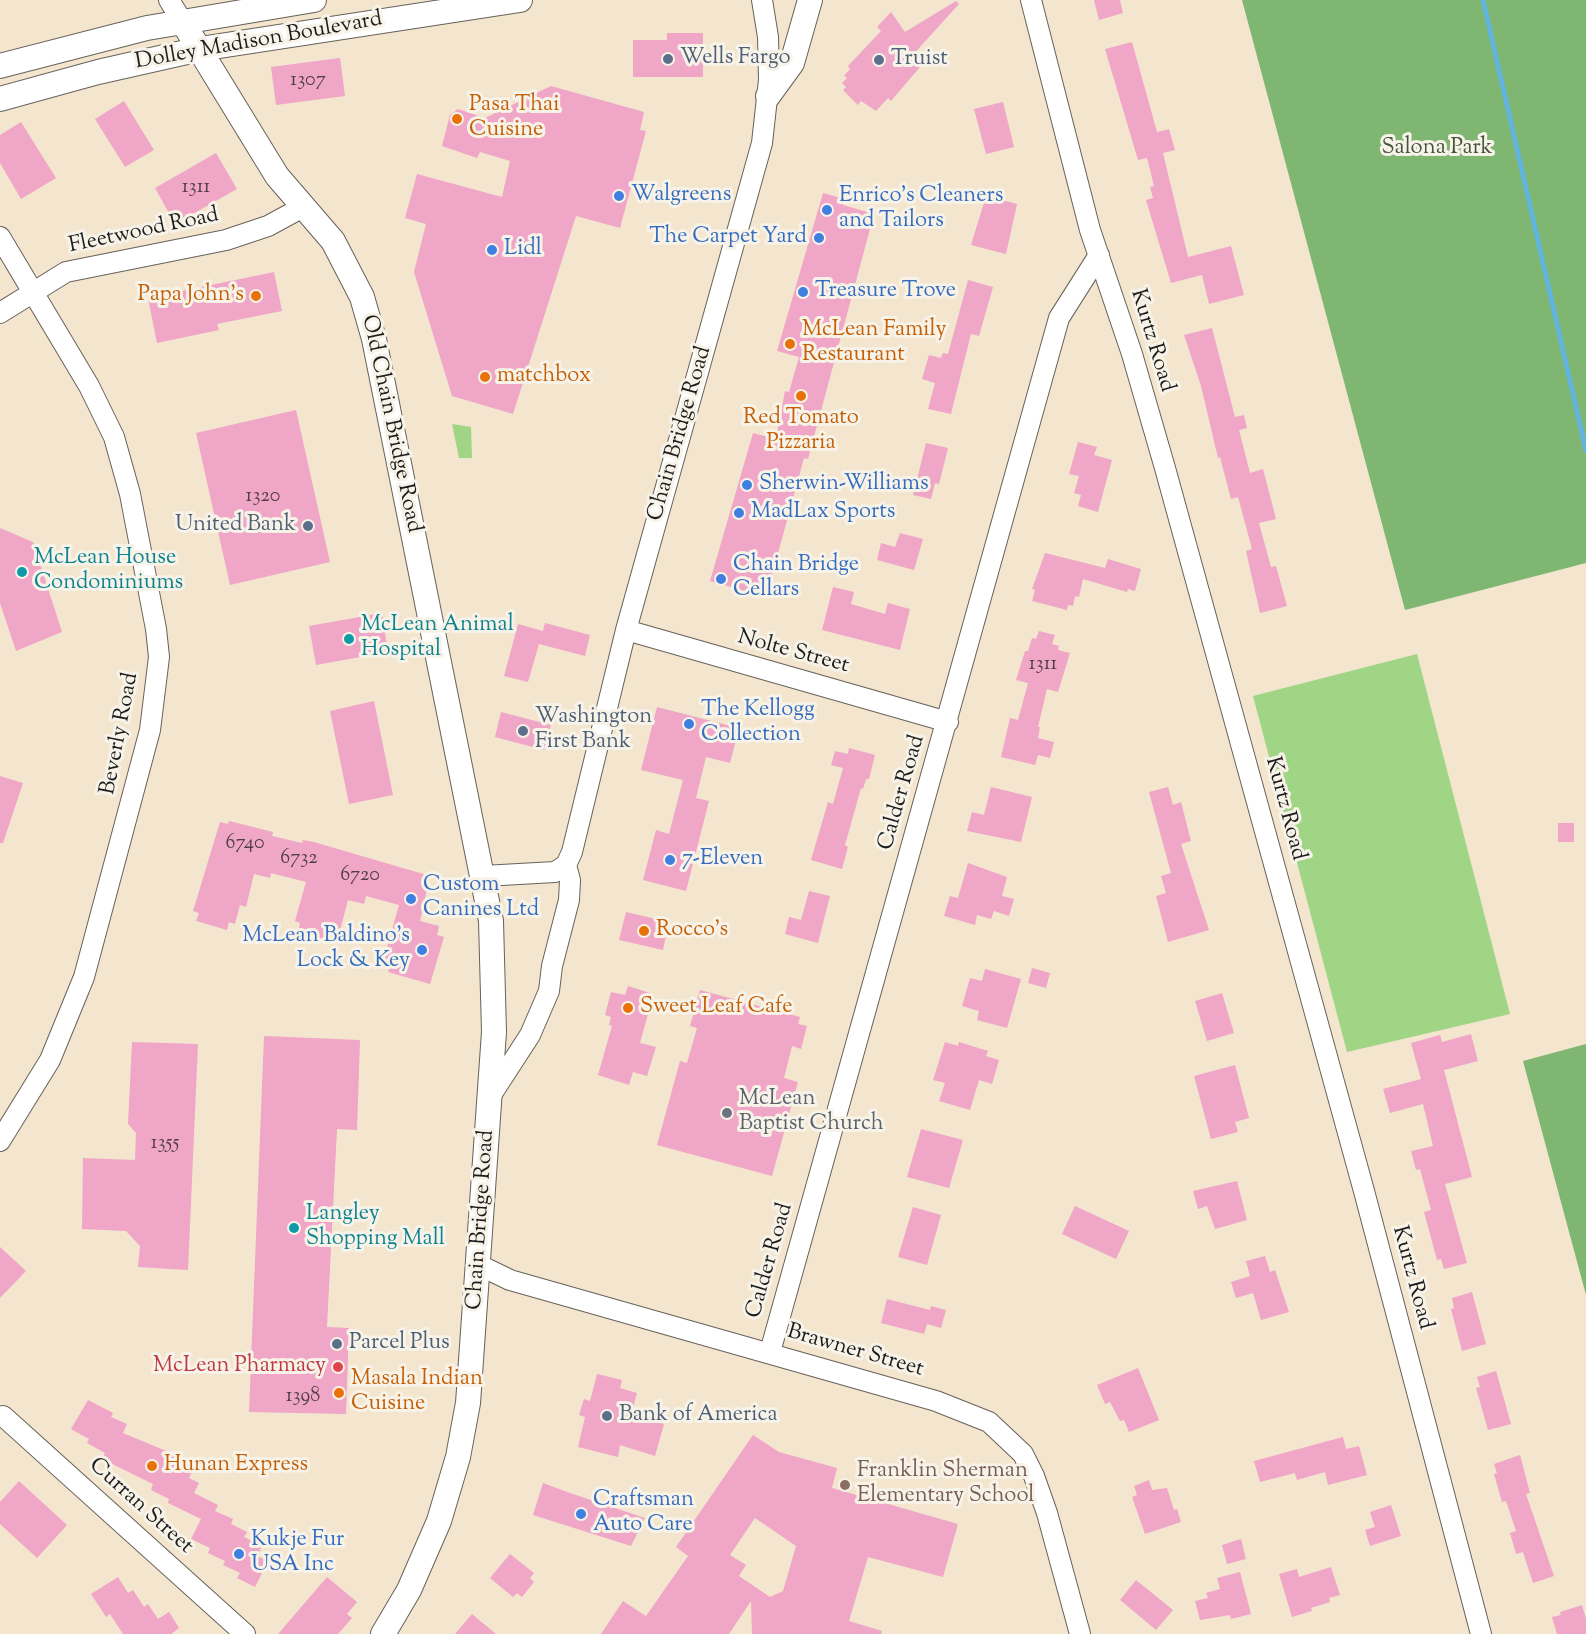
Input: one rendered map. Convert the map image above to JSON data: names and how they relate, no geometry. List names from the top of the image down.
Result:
{
  "streets": {
    "main road": ["Dolley Madison Boulevard", "Old Chain Bridge Road", "Chain Bridge Road"],
    "street": [
      "Fleetwood Road",
      "Kurtz Road",
      "Nolte Street",
      "Beverly Road",
      "Calder Road",
      "Brawner Street",
      "Curran Street"
    ]
  },
  "crossings": [
    ["Dolley Madison Boulevard", "Old Chain Bridge Road"],
    ["Fleetwood Road", "Old Chain Bridge Road"],
    ["Fleetwood Road", "Beverly Road"],
    ["Kurtz Road", "Calder Road"],
    ["Old Chain Bridge Road", "Chain Bridge Road"],
    ["Chain Bridge Road", "Nolte Street"],
    ["Chain Bridge Road", "Brawner Street"],
    ["Nolte Street", "Calder Road"],
    ["Calder Road", "Brawner Street"]
  ],
  "parks": ["Salona Park"],
  "places": [
    "Wells Fargo",
    "Truist",
    "Pasa Thai Cuisine",
    "Walgreens",
    "Enrico's Cleaners and Tailors",
    "The Carpet Yard",
    "Lidl",
    "Treasure Trove",
    "Papa John's",
    "McLean Family Restaurant",
    "matchbox",
    "Red Tomato Pizzaria",
    "Sherwin-Williams",
    "MadLax Sports",
    "United Bank",
    "McLean House Condominiums",
    "Chain Bridge Cellars",
    "McLean Animal Hospital",
    "The Kellogg Collection",
    "Washington First Bank",
    "7-Eleven",
    "Custom Canines Ltd",
    "Rocco's",
    "McLean Baldino's Lock & Key",
    "Sweet Leaf Cafe",
    "McLean Baptist Church",
    "Langley Shopping Mall",
    "Parcel Plus",
    "McLean Pharmacy",
    "Masala Indian Cuisine",
    "Bank of America",
    "Hunan Express",
    "Franklin Sherman Elementary School",
    "Craftsman Auto Care",
    "Kukje Fur USA Inc"
  ],
  "house_numbers": [
    "1307",
    "1311",
    "1320",
    "1311",
    "6740",
    "6732",
    "6720",
    "1355",
    "1398"
  ]
}
